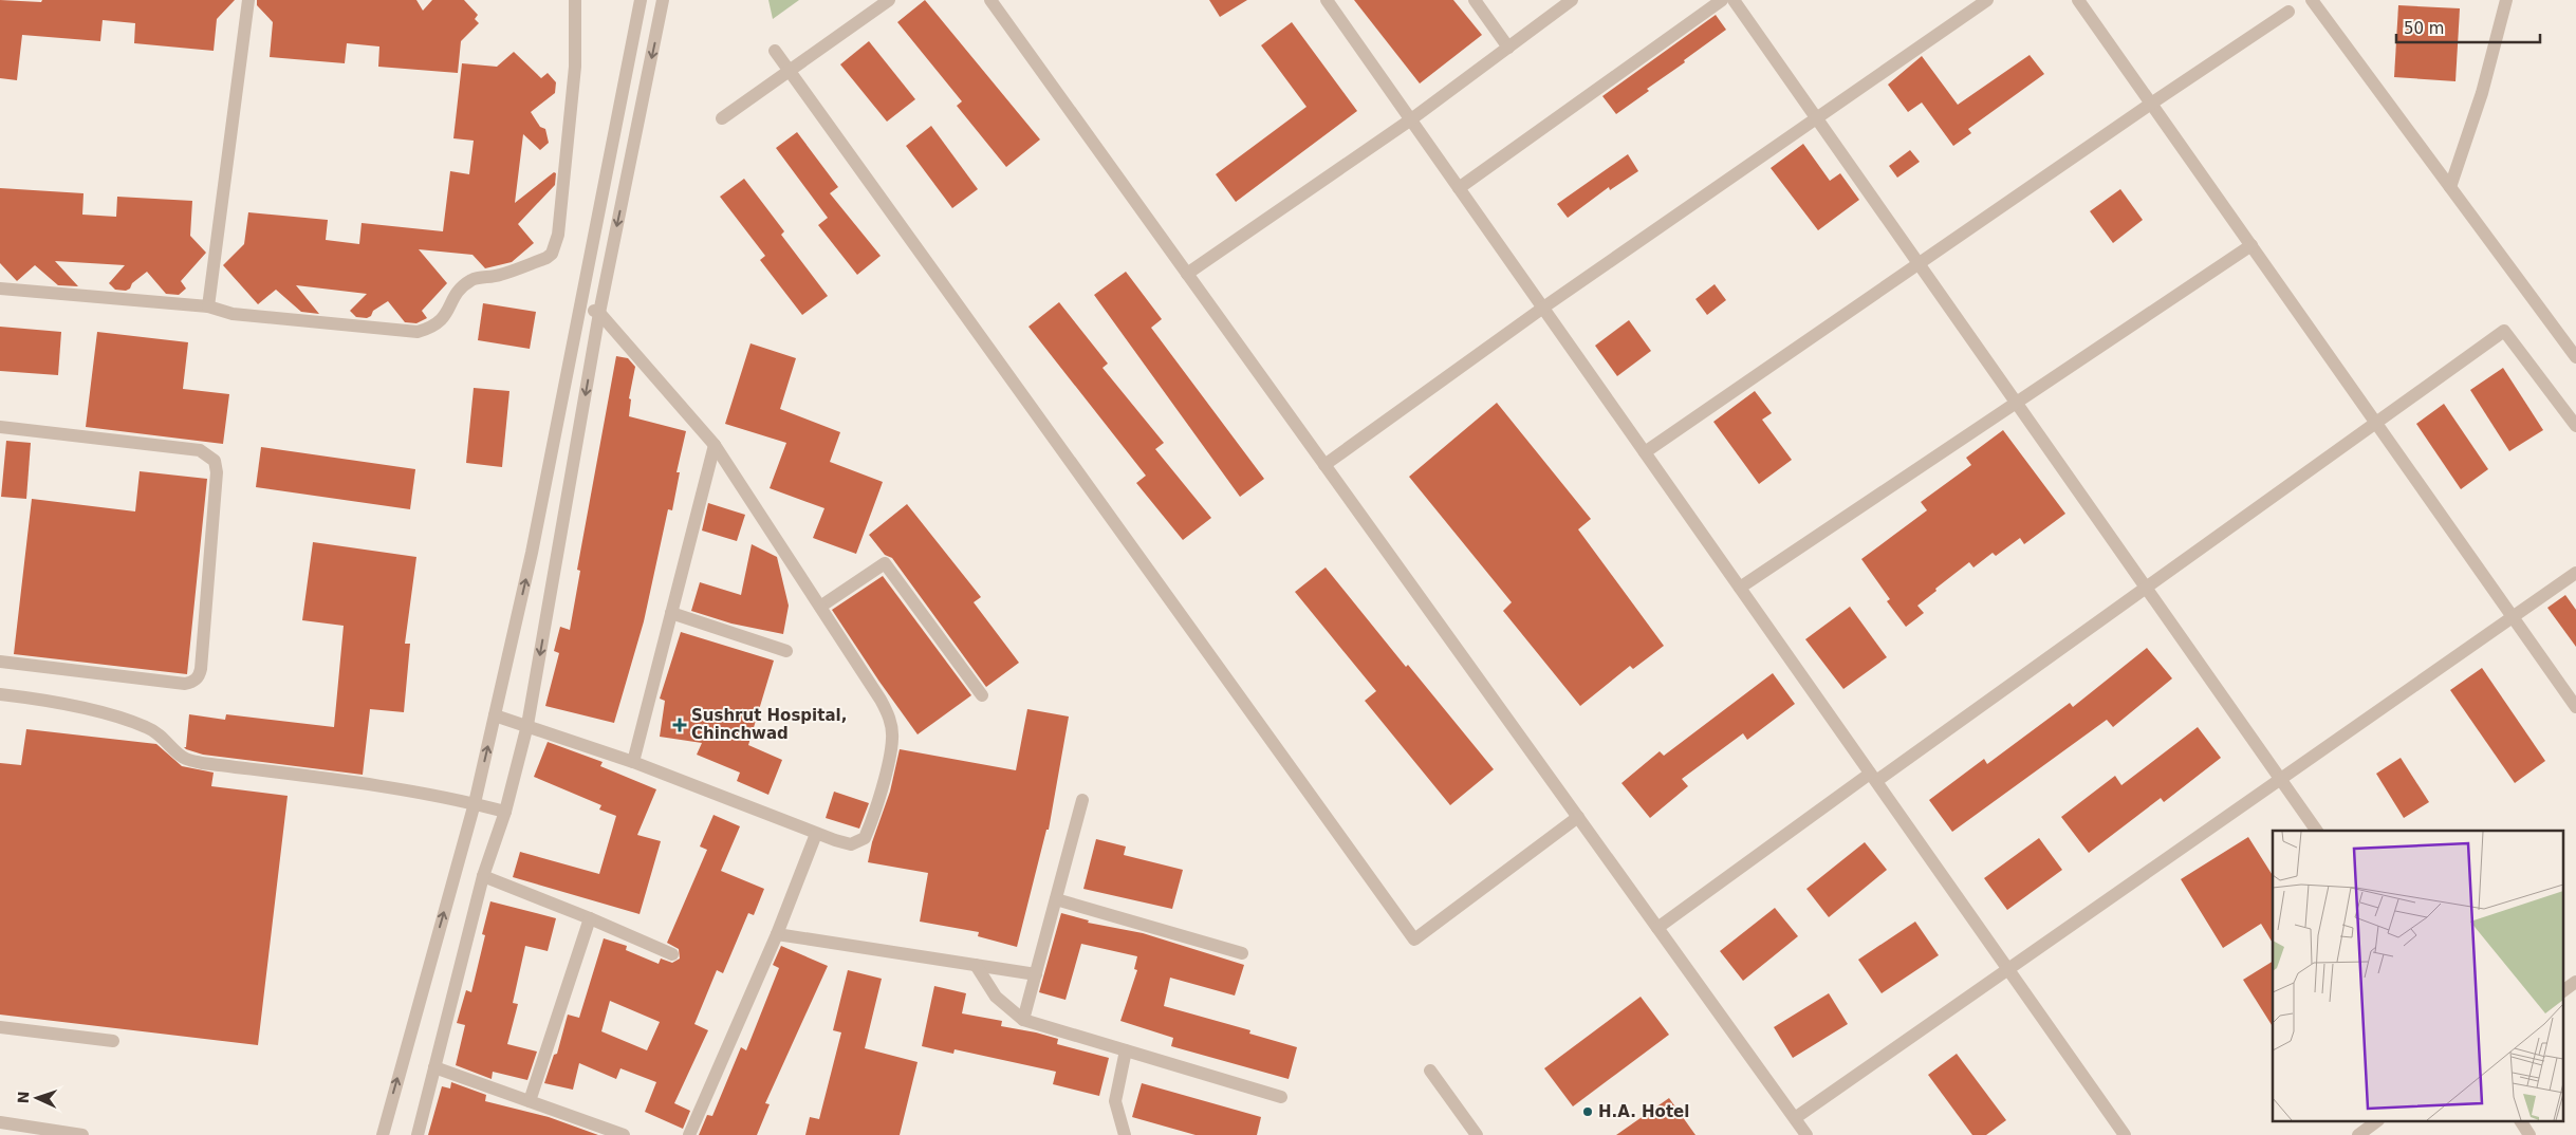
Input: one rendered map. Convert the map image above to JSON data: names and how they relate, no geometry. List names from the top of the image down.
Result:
{
  "places": {
    "health": ["Sushrut Hospital, Chinchwad"],
    "other": ["H.A. Hotel"]
  },
  "scale_bar": "50 m",
  "north": "left"
}
